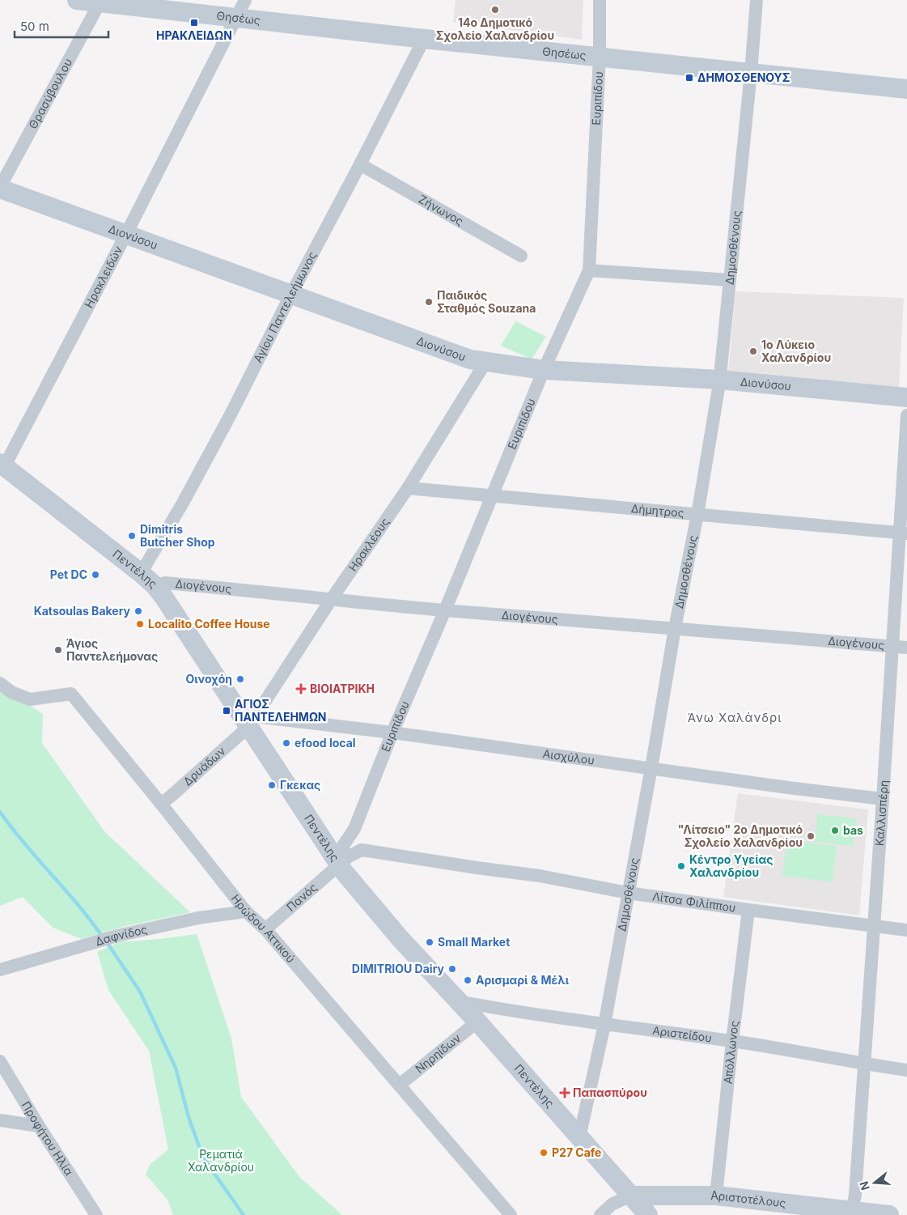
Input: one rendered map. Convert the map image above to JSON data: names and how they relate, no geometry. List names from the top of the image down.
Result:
{
  "streets": {
    "street": [
      "Θησέως",
      "Θρασύβουλου",
      "Ευριπίδου",
      "Ζήνωνος",
      "Διονύσου",
      "Δημοσθένους",
      "Ηρακλειδών",
      "Αγίου Παντελεήμωνος",
      "Δήμητρος",
      "Ηρακλέους",
      "Πεντέλης",
      "Διογένους",
      "Αισχύλου",
      "Δρυάδων",
      "Καλλισπέρη",
      "Πανός",
      "Λίτσα Φιλίππου",
      "Ηρώδου Αττικού",
      "Δαφνίδος",
      "Αριστείδου",
      "Νηρηίδων",
      "Απόλλωνος",
      "Προφήτου Ηλία",
      "Αριστοτέλους"
    ]
  },
  "crossings": [
    ["Θησέως", "Θρασύβουλου"],
    ["Θησέως", "Ευριπίδου"],
    ["Θησέως", "Δημοσθένους"],
    ["Θησέως", "Ηρακλειδών"],
    ["Θησέως", "Αγίου Παντελεήμωνος"],
    ["Θρασύβουλου", "Διονύσου"],
    ["Ευριπίδου", "Διονύσου"],
    ["Ευριπίδου", "Δήμητρος"],
    ["Ευριπίδου", "Πεντέλης"],
    ["Ευριπίδου", "Διογένους"],
    ["Ευριπίδου", "Αισχύλου"],
    ["Ευριπίδου", "Πανός"],
    ["Ζήνωνος", "Αγίου Παντελεήμωνος"],
    ["Διονύσου", "Δημοσθένους"],
    ["Διονύσου", "Ηρακλειδών"],
    ["Διονύσου", "Αγίου Παντελεήμωνος"],
    ["Διονύσου", "Ηρακλέους"],
    ["Δημοσθένους", "Δήμητρος"],
    ["Δημοσθένους", "Πεντέλης"],
    ["Δημοσθένους", "Διογένους"],
    ["Δημοσθένους", "Αισχύλου"],
    ["Δημοσθένους", "Λίτσα Φιλίππου"],
    ["Δημοσθένους", "Αριστείδου"],
    ["Ηρακλειδών", "Πεντέλης"],
    ["Αγίου Παντελεήμωνος", "Πεντέλης"],
    ["Αγίου Παντελεήμωνος", "Διογένους"],
    ["Δήμητρος", "Ηρακλέους"],
    ["Δήμητρος", "Καλλισπέρη"],
    ["Ηρακλέους", "Πεντέλης"],
    ["Ηρακλέους", "Διογένους"],
    ["Ηρακλέους", "Αισχύλου"],
    ["Ηρακλέους", "Δρυάδων"],
    ["Πεντέλης", "Διογένους"],
    ["Πεντέλης", "Αισχύλου"],
    ["Πεντέλης", "Δρυάδων"],
    ["Πεντέλης", "Πανός"],
    ["Πεντέλης", "Αριστείδου"],
    ["Πεντέλης", "Νηρηίδων"],
    ["Πεντέλης", "Αριστοτέλους"],
    ["Διογένους", "Καλλισπέρη"],
    ["Αισχύλου", "Δρυάδων"],
    ["Αισχύλου", "Καλλισπέρη"],
    ["Δρυάδων", "Ηρώδου Αττικού"],
    ["Καλλισπέρη", "Λίτσα Φιλίππου"],
    ["Καλλισπέρη", "Αριστείδου"],
    ["Καλλισπέρη", "Αριστοτέλους"],
    ["Πανός", "Ηρώδου Αττικού"],
    ["Λίτσα Φιλίππου", "Απόλλωνος"],
    ["Ηρώδου Αττικού", "Δαφνίδος"],
    ["Ηρώδου Αττικού", "Νηρηίδων"],
    ["Αριστείδου", "Απόλλωνος"],
    ["Απόλλωνος", "Αριστοτέλους"]
  ],
  "districts": ["Άνω Χαλάνδρι"],
  "parks": ["Ρεματιά Χαλανδρίου"],
  "places": {
    "other": [
      "14ο Δημοτικό Σχολείο Χαλανδρίου",
      "Παιδικός Σταθμός Souzana",
      "1ο Λύκειο Χαλανδρίου",
      "Dimitris Butcher Shop",
      "Pet DC",
      "Katsoulas Bakery",
      "Localito Coffee House",
      "Άγιος Παντελεήμονας",
      "Οινοχόη",
      "efood local",
      "Γκεκας",
      "bas",
      "\"Λίτσειο\" 2ο Δημοτικό Σχολείο Χαλανδρίου",
      "Κέντρο Υγείας Χαλανδρίου",
      "Small Market",
      "DIMITRIOU Dairy",
      "Αρισμαρί & Μέλι",
      "P27 Cafe"
    ],
    "transit": ["ΗΡΑΚΛΕΙΔΩΝ", "ΔΗΜΟΣΘΕΝΟΥΣ", "ΑΓΙΟΣ ΠΑΝΤΕΛΕΗΜΩΝ"],
    "health": ["ΒΙΟΙΑΤΡΙΚΗ", "Παπασπύρου"]
  },
  "scale_bar": "50 m",
  "north": "left"
}
